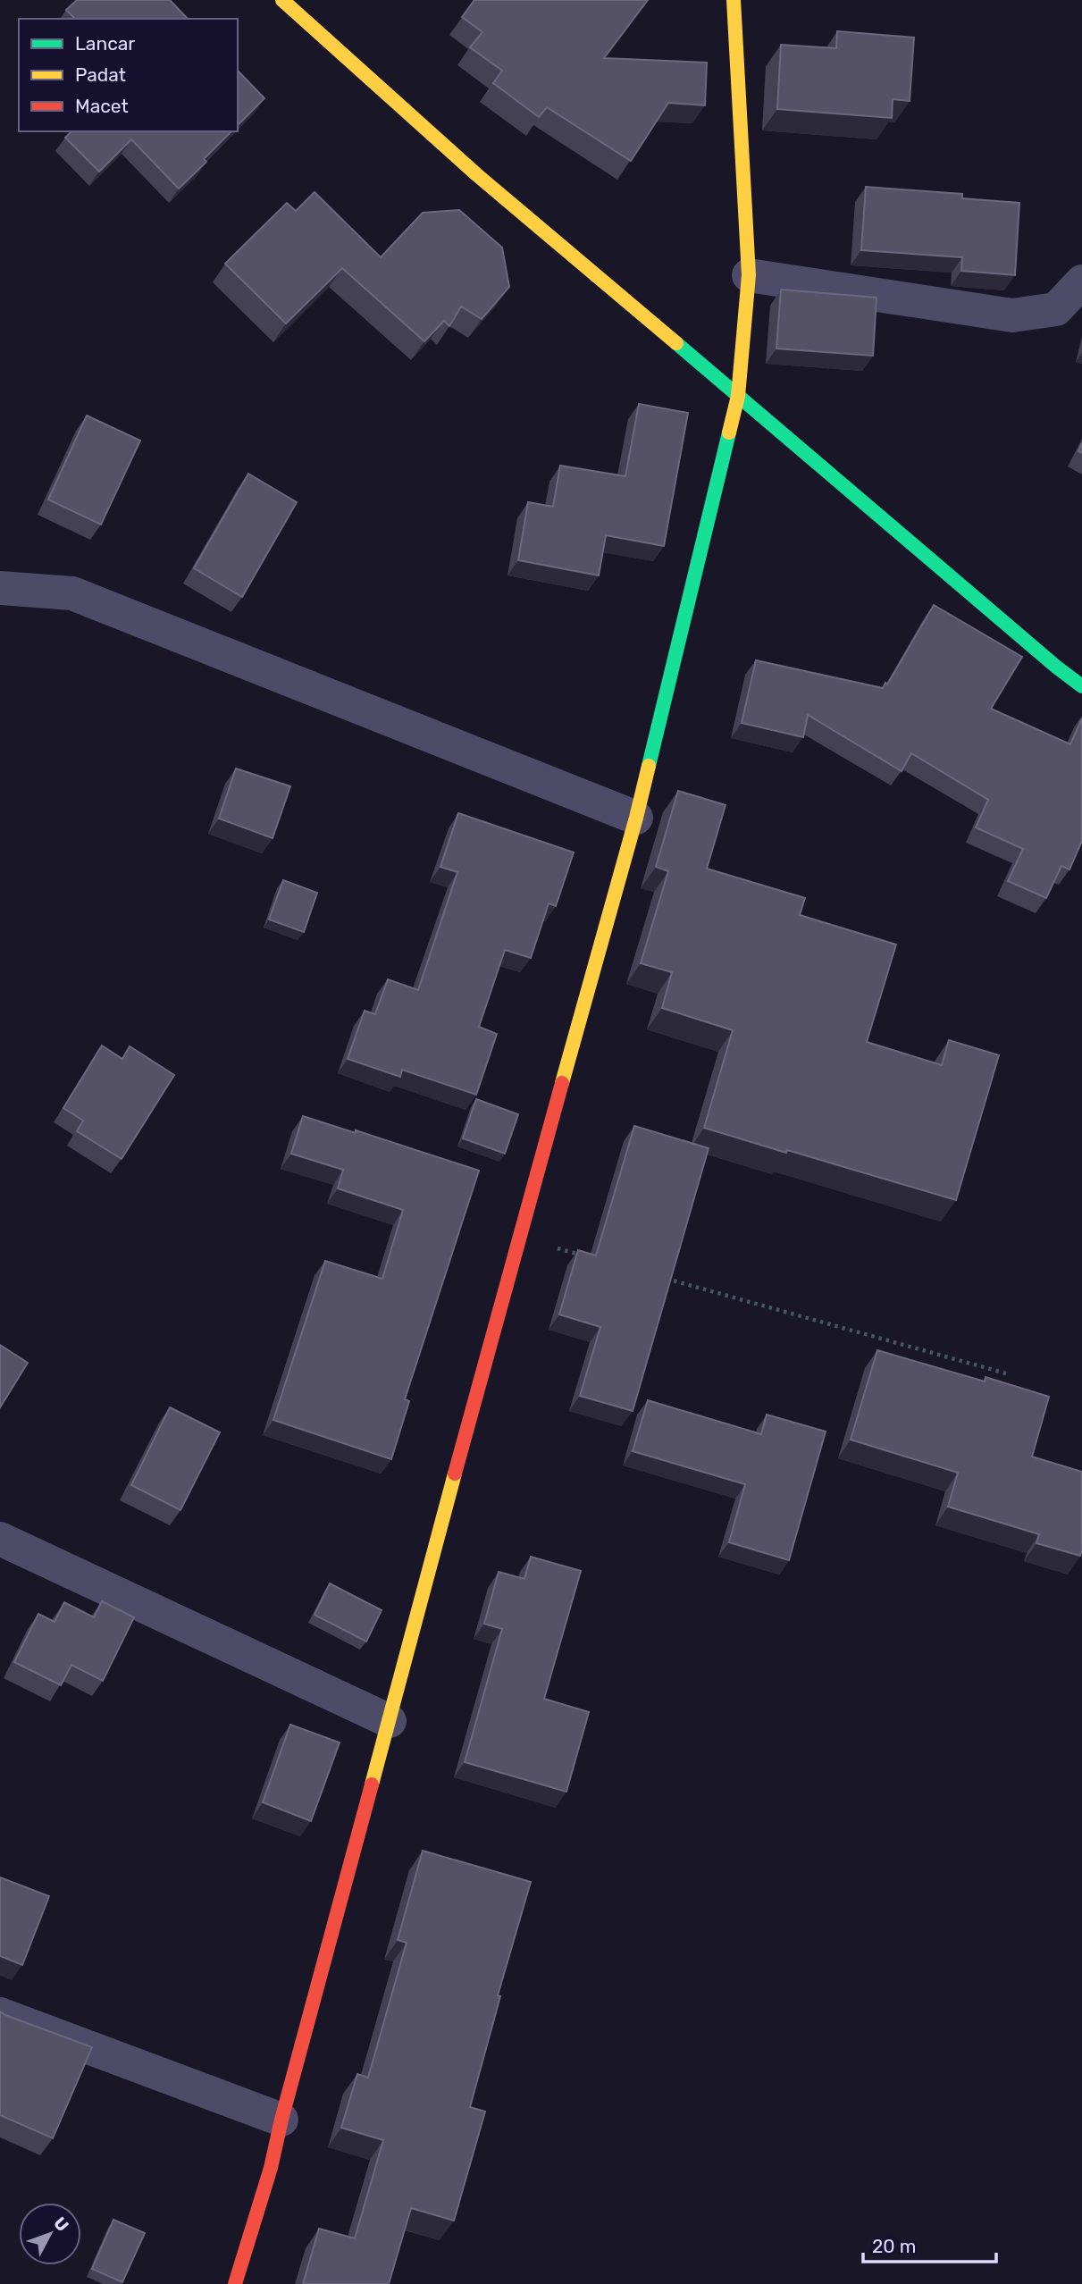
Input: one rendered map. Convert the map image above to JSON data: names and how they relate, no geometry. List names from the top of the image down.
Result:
{
  "legend": ["Lancar", "Padat", "Macet"],
  "scale_bar": "20 m",
  "north": "top right"
}
